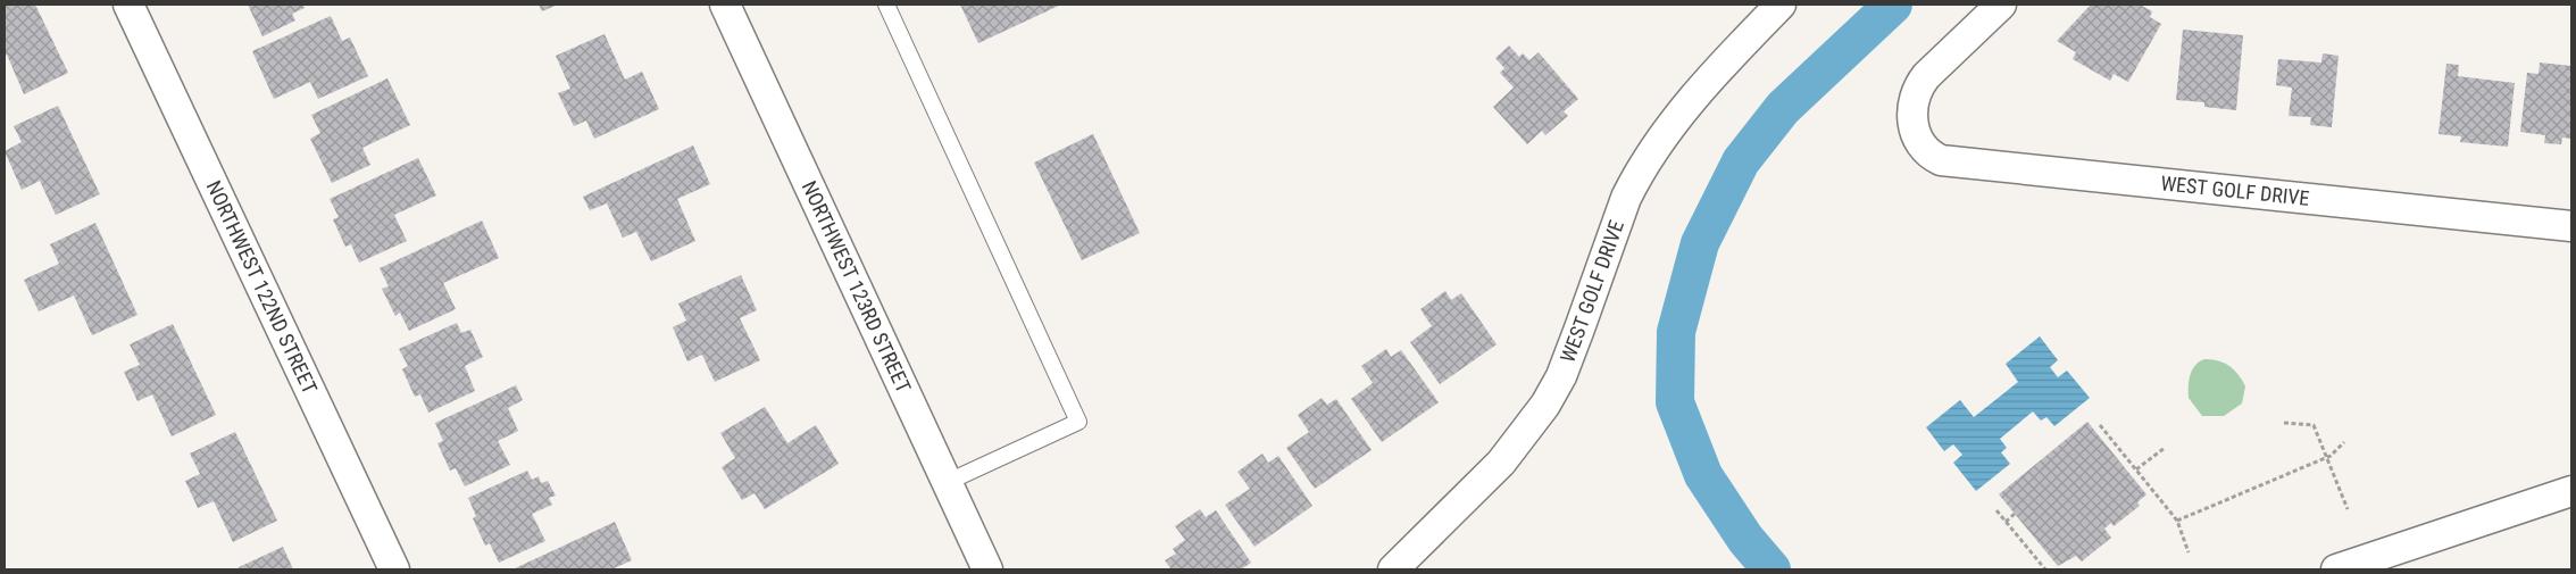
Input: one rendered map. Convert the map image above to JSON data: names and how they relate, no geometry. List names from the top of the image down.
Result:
{
  "streets": {
    "street": ["WEST GOLF DRIVE", "NORTHWEST 122ND STREET", "NORTHWEST 123RD STREET"]
  }
}
